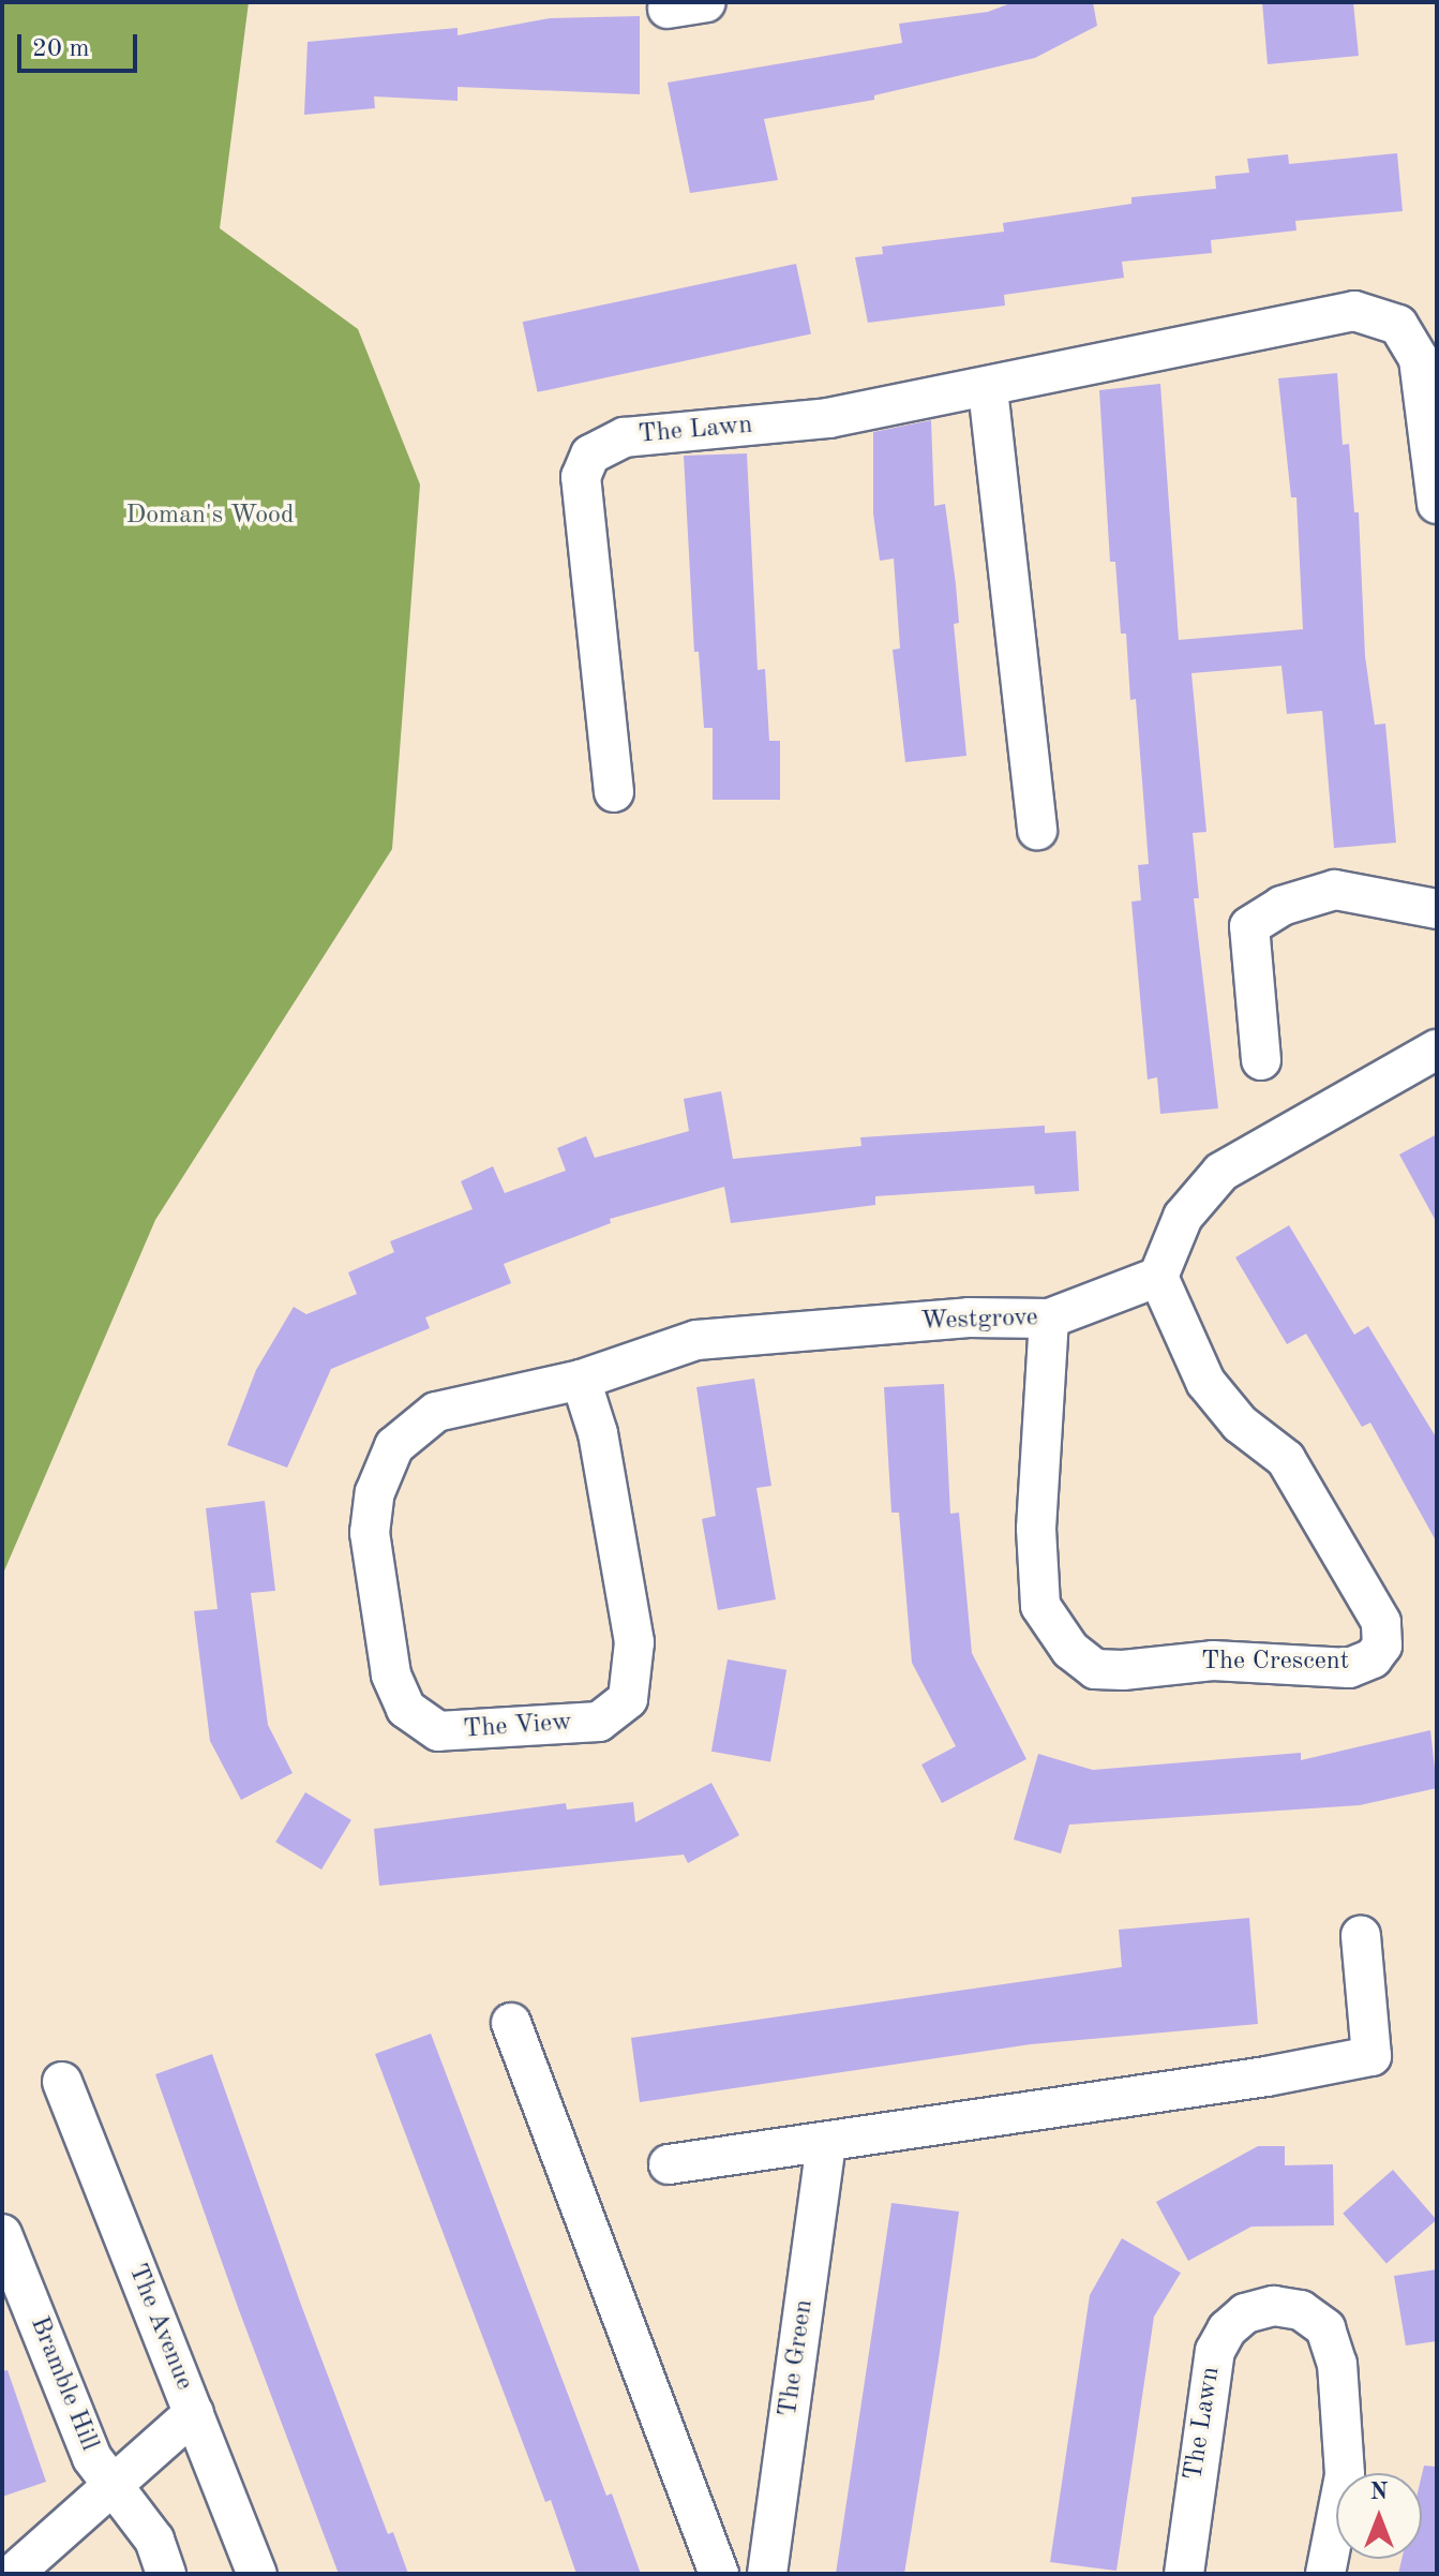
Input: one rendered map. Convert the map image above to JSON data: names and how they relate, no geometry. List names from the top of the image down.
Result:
{
  "streets": {
    "street": [
      "The Lawn",
      "Westgrove",
      "The Crescent",
      "The View",
      "The Avenue",
      "The Green",
      "Bramble Hill"
    ]
  },
  "crossings": [
    ["Westgrove", "The Crescent"],
    ["Westgrove", "The View"],
    ["The Avenue", "Bramble Hill"]
  ],
  "parks": ["Doman's Wood"],
  "scale_bar": "20 m",
  "north": "top"
}
